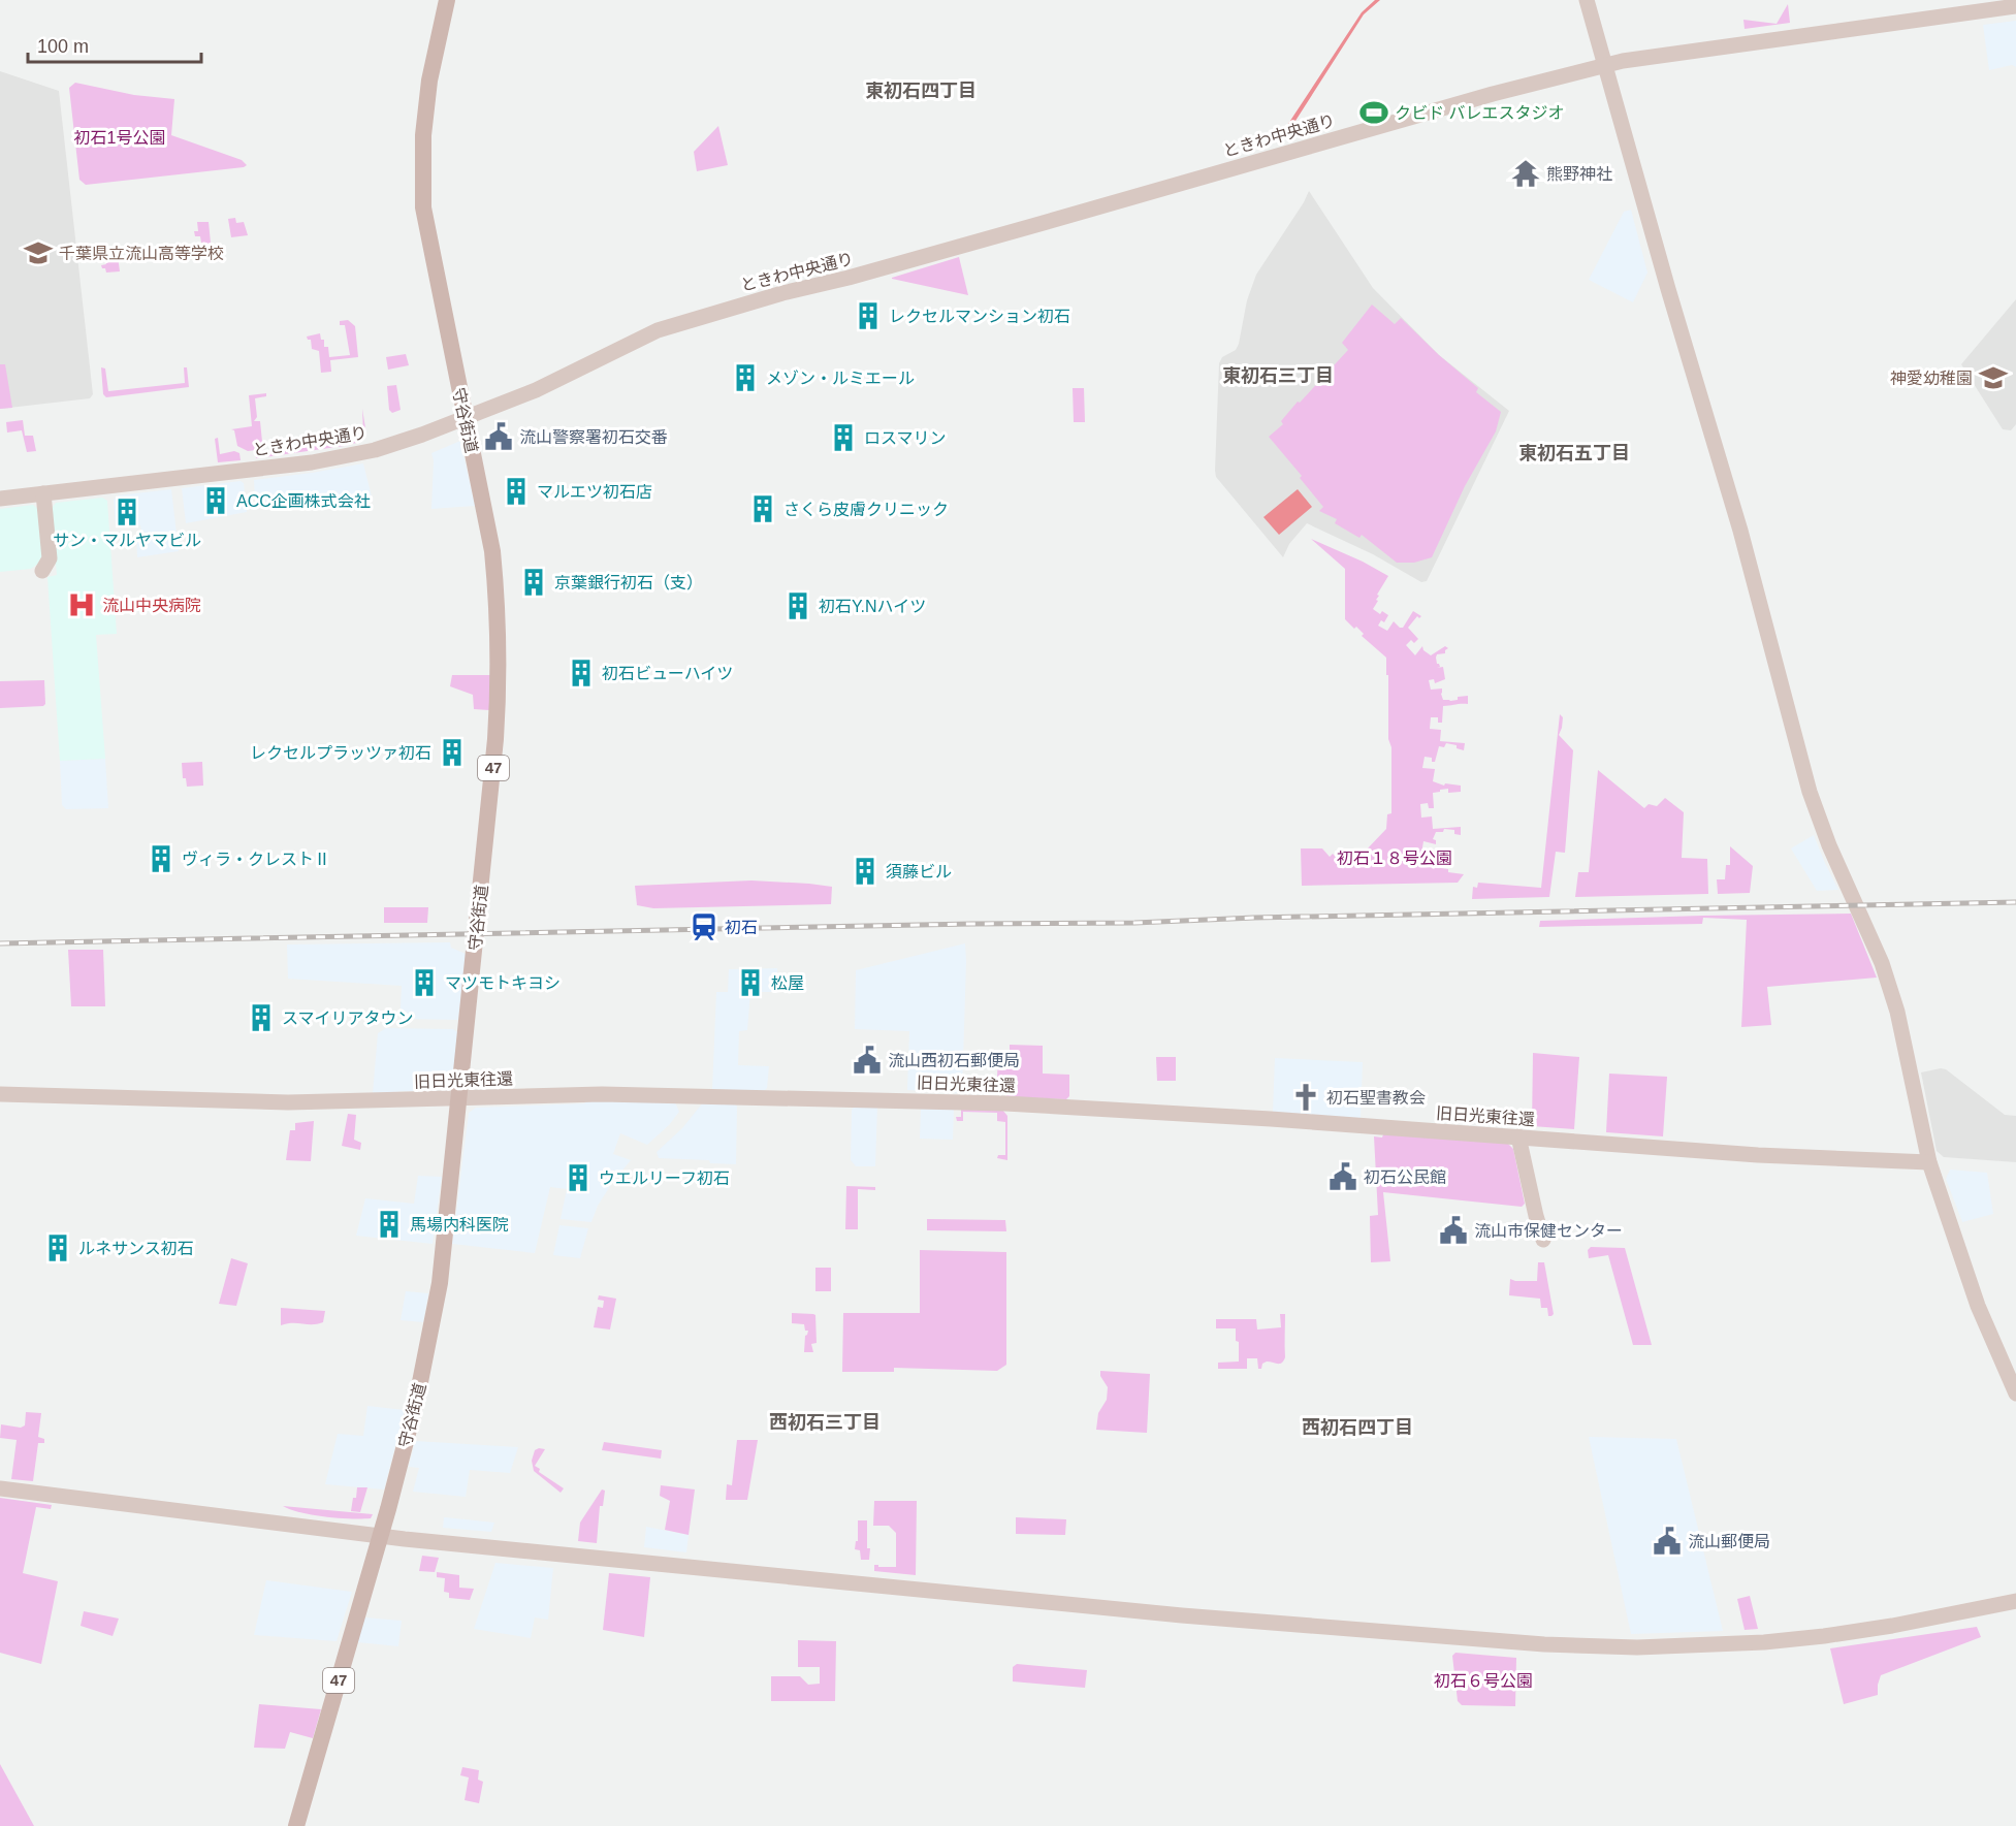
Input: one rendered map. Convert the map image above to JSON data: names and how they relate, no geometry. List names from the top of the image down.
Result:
{
  "streets": {
    "main road": ["守谷街道", "47"],
    "street": ["ときわ中央通り", "旧日光東往還"]
  },
  "crossings": [
    ["ときわ中央通り", "守谷街道"],
    ["守谷街道", "旧日光東往還"]
  ],
  "districts": [
    "東初石四丁目",
    "東初石三丁目",
    "東初石五丁目",
    "西初石三丁目",
    "西初石四丁目"
  ],
  "parks": ["初石1号公園", "初石１８号公園", "初石６号公園"],
  "places": {
    "sports": ["クビド バレエスタジオ"],
    "temple": ["熊野神社"],
    "school or university": ["千葉県立流山高等学校", "神愛幼稚園"],
    "building": [
      "レクセルマンション初石",
      "メゾン・ルミエール",
      "ロスマリン",
      "マルエツ初石店",
      "ACC企画株式会社",
      "さくら皮膚クリニック",
      "サン・マルヤマビル",
      "京葉銀行初石（支）",
      "初石Y.Nハイツ",
      "初石ビューハイツ",
      "レクセルプラッツァ初石",
      "ヴィラ・クレストⅡ",
      "須藤ビル",
      "マツモトキヨシ",
      "松屋",
      "スマイリアタウン",
      "ウエルリーフ初石",
      "馬場内科医院",
      "ルネサンス初石"
    ],
    "public building": [
      "流山警察署初石交番",
      "流山西初石郵便局",
      "初石公民館",
      "流山市保健センター",
      "流山郵便局"
    ],
    "hospital": ["流山中央病院"],
    "station": ["初石"],
    "church": ["初石聖書教会"]
  },
  "scale_bar": "100 m"
}
